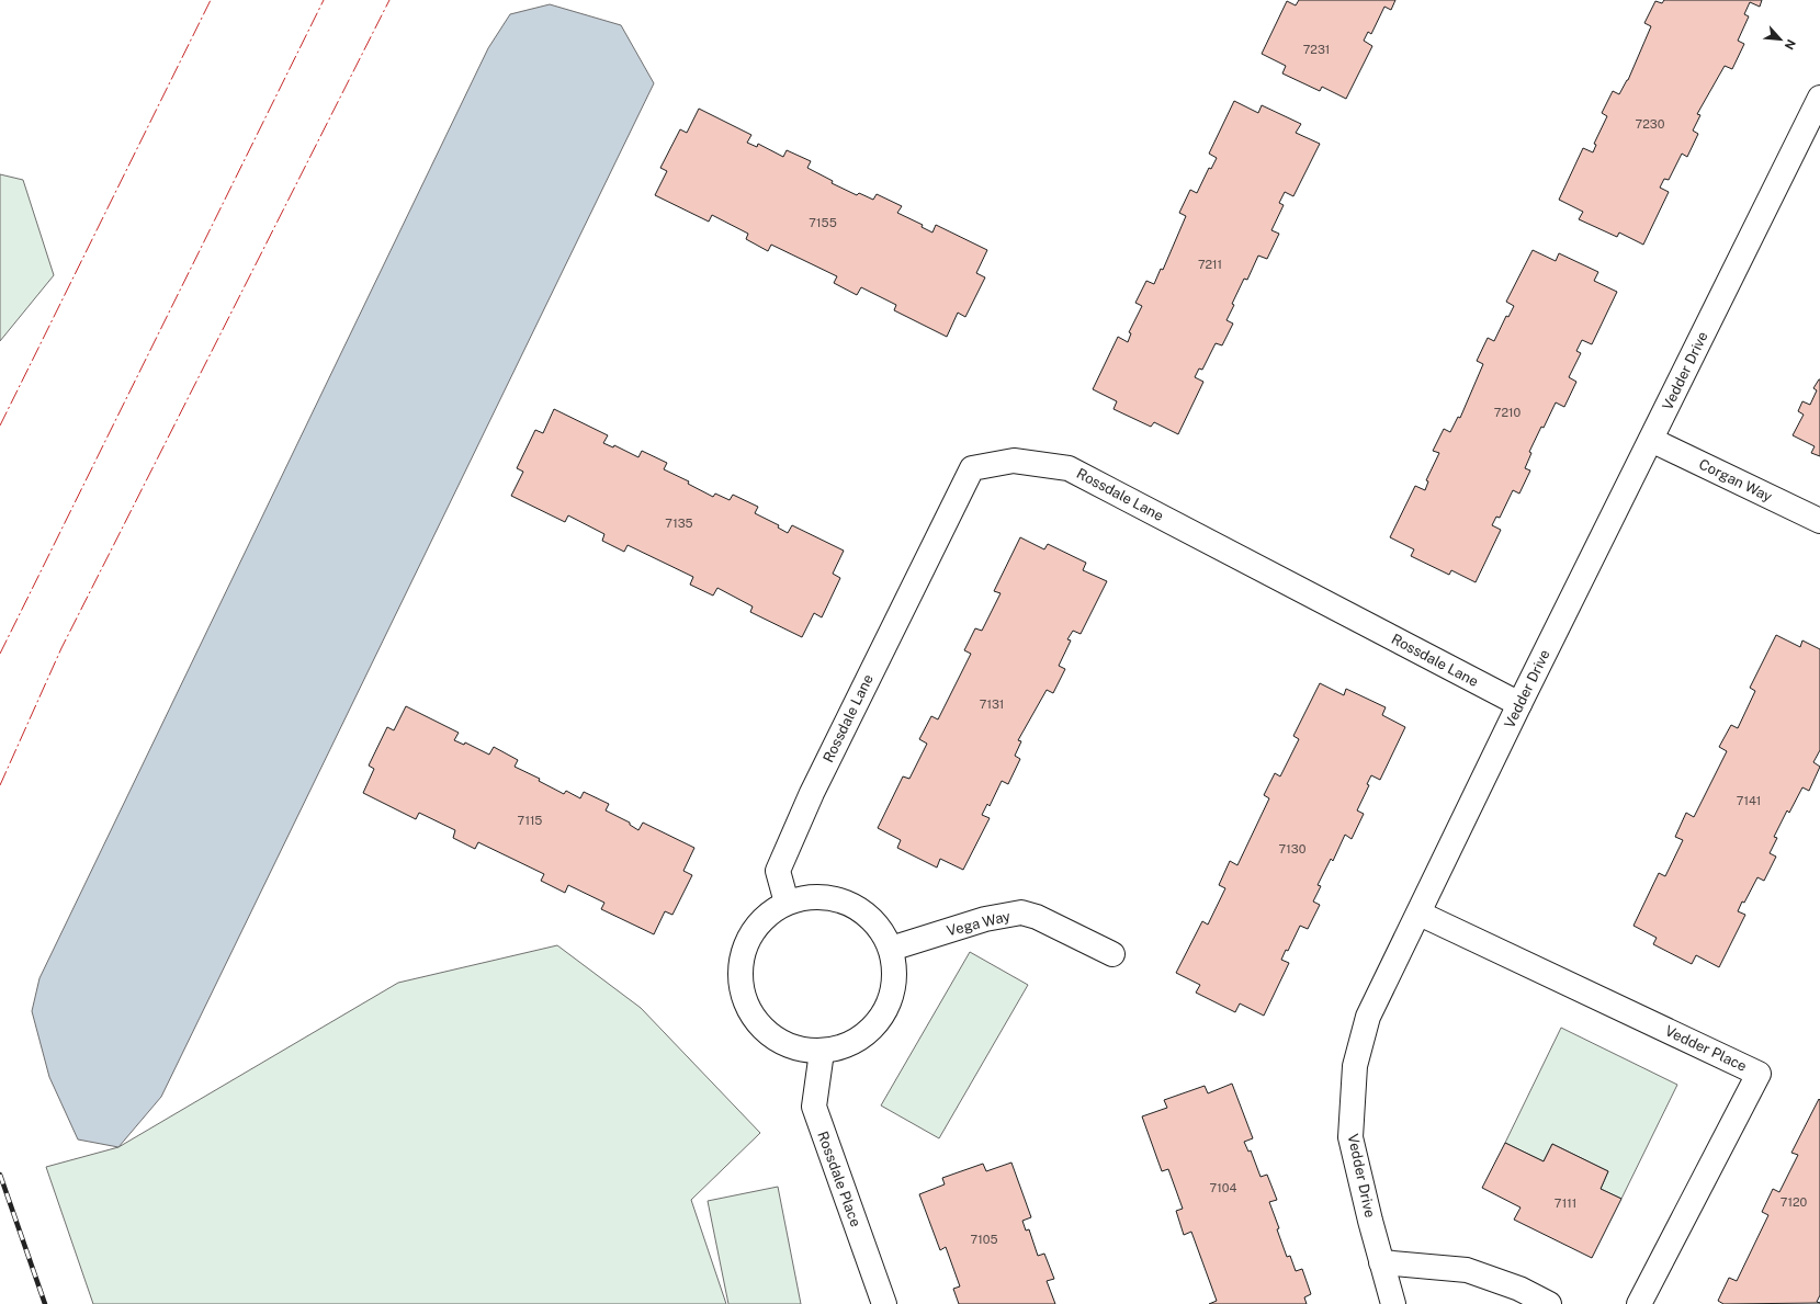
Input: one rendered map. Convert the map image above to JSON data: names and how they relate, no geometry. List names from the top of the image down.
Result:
{
  "streets": {
    "street": [
      "Vedder Drive",
      "Corgan Way",
      "Rossdale Lane",
      "Vega Way",
      "Vedder Place",
      "Rossdale Place"
    ]
  },
  "crossings": [
    ["Vedder Drive", "Corgan Way"],
    ["Vedder Drive", "Rossdale Lane"],
    ["Vedder Drive", "Vedder Place"],
    ["Rossdale Lane", "Vega Way"],
    ["Rossdale Lane", "Rossdale Place"],
    ["Vega Way", "Rossdale Place"]
  ],
  "house_numbers": [
    "7231",
    "7230",
    "7155",
    "7211",
    "7210",
    "7135",
    "7131",
    "7141",
    "7115",
    "7130",
    "7104",
    "7120",
    "7111",
    "7105"
  ],
  "north": "bottom right"
}
